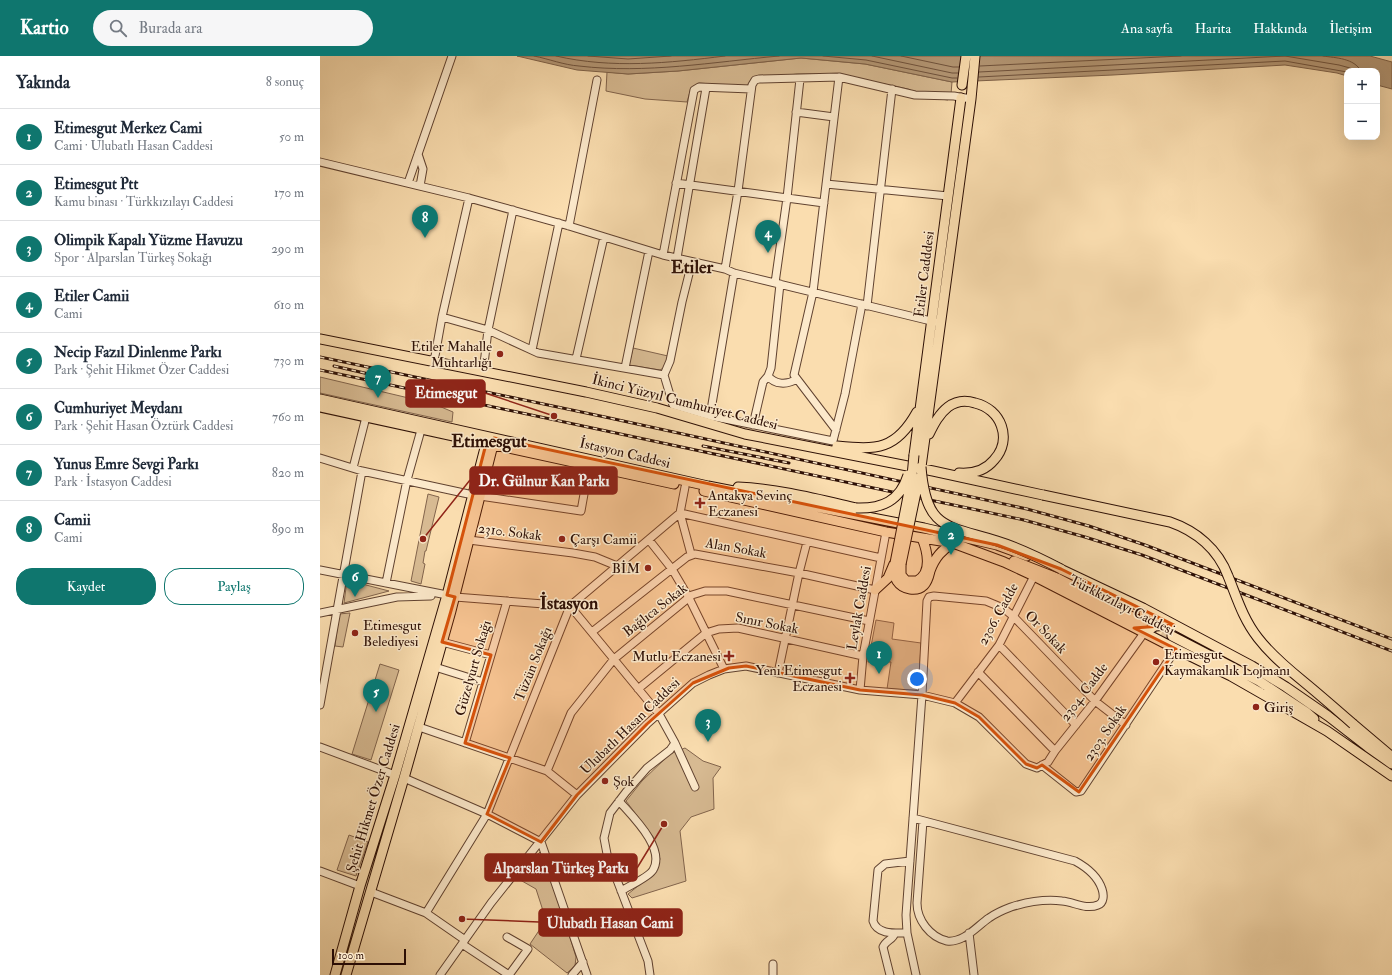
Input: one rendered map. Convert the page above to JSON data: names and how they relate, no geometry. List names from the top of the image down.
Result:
{
  "streets": {
    "main road": [
      "Etiler Cadddesi",
      "İkinci Yüzyıl Cumhuriyet Caddesi",
      "İstasyon Caddesi",
      "Türkkızılayı Caddesi",
      "Şehit Hikmet Özer Caddesi"
    ],
    "street": [
      "2310. Sokak",
      "Alan Sokak",
      "Leylak Caddesi",
      "Bağlıca Sokak",
      "2306. Cadde",
      "Sınır Sokak",
      "Or Sokak",
      "Tüzün Sokağı",
      "Güzelyurt Sokağı",
      "2304. Cadde",
      "Ulubatlı Hasan Caddesi",
      "2303. Sokak"
    ]
  },
  "crossings": [
    ["İstasyon Caddesi", "Türkkızılayı Caddesi"],
    ["İstasyon Caddesi", "Leylak Caddesi"],
    ["İstasyon Caddesi", "Şehit Hikmet Özer Caddesi"],
    ["2310. Sokak", "Tüzün Sokağı"],
    ["2310. Sokak", "Şehit Hikmet Özer Caddesi"],
    ["Alan Sokak", "Leylak Caddesi"],
    ["Türkkızılayı Caddesi", "Leylak Caddesi"],
    ["Türkkızılayı Caddesi", "2306. Cadde"],
    ["Türkkızılayı Caddesi", "2304. Cadde"],
    ["Türkkızılayı Caddesi", "2303. Sokak"],
    ["Leylak Caddesi", "Bağlıca Sokak"],
    ["Leylak Caddesi", "Sınır Sokak"],
    ["Leylak Caddesi", "Ulubatlı Hasan Caddesi"],
    ["2306. Cadde", "Or Sokak"],
    ["2306. Cadde", "Ulubatlı Hasan Caddesi"],
    ["Or Sokak", "2304. Cadde"],
    ["Or Sokak", "Ulubatlı Hasan Caddesi"],
    ["Or Sokak", "2303. Sokak"],
    ["2304. Cadde", "Ulubatlı Hasan Caddesi"],
    ["2304. Cadde", "2303. Sokak"],
    ["Ulubatlı Hasan Caddesi", "2303. Sokak"]
  ],
  "districts": ["Etiler", "Etimesgut", "İstasyon"],
  "places": {
    "other": [
      "Etiler Mahalle Muhtarlığı",
      "Etimesgut",
      "Dr. Gülnur Kan Parkı",
      "Çarşı Camii",
      "BİM",
      "Etimesgut Belediyesi",
      "Etimesgut Kaymakamlık Lojmanı",
      "Giriş",
      "Şok",
      "Alparslan Türkeş Parkı",
      "Ulubatlı Hasan Cami"
    ],
    "health": ["Antakya Sevinç Eczanesi", "Mutlu Eczanesi", "Yeni Etimesgut Eczanesi"]
  },
  "scale_bar": "100 m",
  "page": {
    "header": "Kartio",
    "search": "Burada ara",
    "nav": [
      "Ana sayfa",
      "Harita",
      "Hakkında",
      "İletişim"
    ],
    "heading": ["Yakında", "8 sonuç"],
    "map_buttons": ["+", "−"],
    "list": [
      {
        "mark": "1",
        "name": "Etimesgut Merkez Cami",
        "note": "Cami · Ulubatlı Hasan Caddesi",
        "value": "50 m"
      },
      {
        "mark": "2",
        "name": "Etimesgut Ptt",
        "note": "Kamu binası · Türkkızılayı Caddesi",
        "value": "170 m"
      },
      {
        "mark": "3",
        "name": "Olimpik Kapalı Yüzme Havuzu",
        "note": "Spor · Alparslan Türkeş Sokağı",
        "value": "290 m"
      },
      {
        "mark": "4",
        "name": "Etiler Camii",
        "note": "Cami",
        "value": "610 m"
      },
      {
        "mark": "5",
        "name": "Necip Fazıl Dinlenme Parkı",
        "note": "Park · Şehit Hikmet Özer Caddesi",
        "value": "730 m"
      },
      {
        "mark": "6",
        "name": "Cumhuriyet Meydanı",
        "note": "Park · Şehit Hasan Öztürk Caddesi",
        "value": "760 m"
      },
      {
        "mark": "7",
        "name": "Yunus Emre Sevgi Parkı",
        "note": "Park · İstasyon Caddesi",
        "value": "820 m"
      },
      {
        "mark": "8",
        "name": "Camii",
        "note": "Cami",
        "value": "890 m"
      }
    ],
    "pins": [
      "8",
      "4",
      "7",
      "2",
      "6",
      "1",
      "5",
      "3"
    ],
    "buttons": ["Kaydet", "Paylaş"],
    "scale": "100 m"
  }
}
